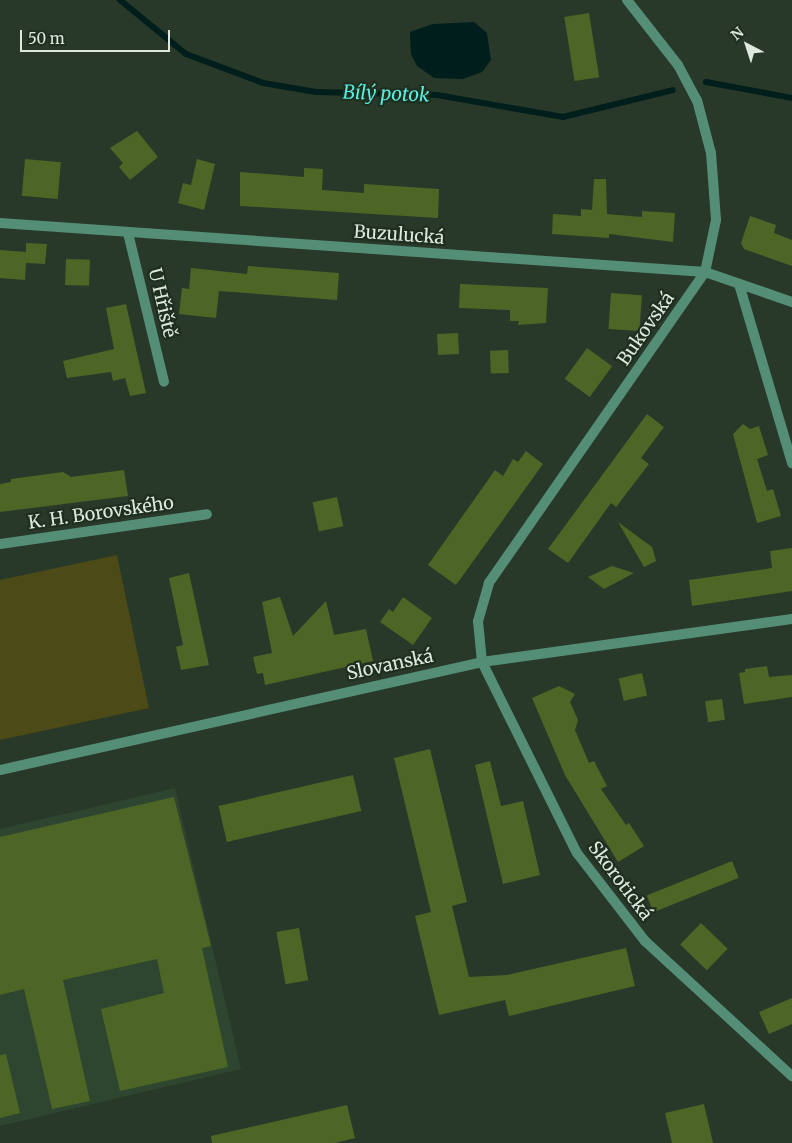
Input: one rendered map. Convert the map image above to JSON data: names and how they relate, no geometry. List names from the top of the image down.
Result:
{
  "streets": {
    "street": [
      "Buzulucká",
      "U Hřiště",
      "Bukovská",
      "K. H. Borovského",
      "Slovanská",
      "Skorotická"
    ]
  },
  "crossings": [
    ["Buzulucká", "U Hřiště"],
    ["Buzulucká", "Bukovská"],
    ["Bukovská", "Slovanská"],
    ["Bukovská", "Skorotická"],
    ["Slovanská", "Skorotická"]
  ],
  "water": ["Bílý potok"],
  "scale_bar": "50 m",
  "north": "top left"
}
